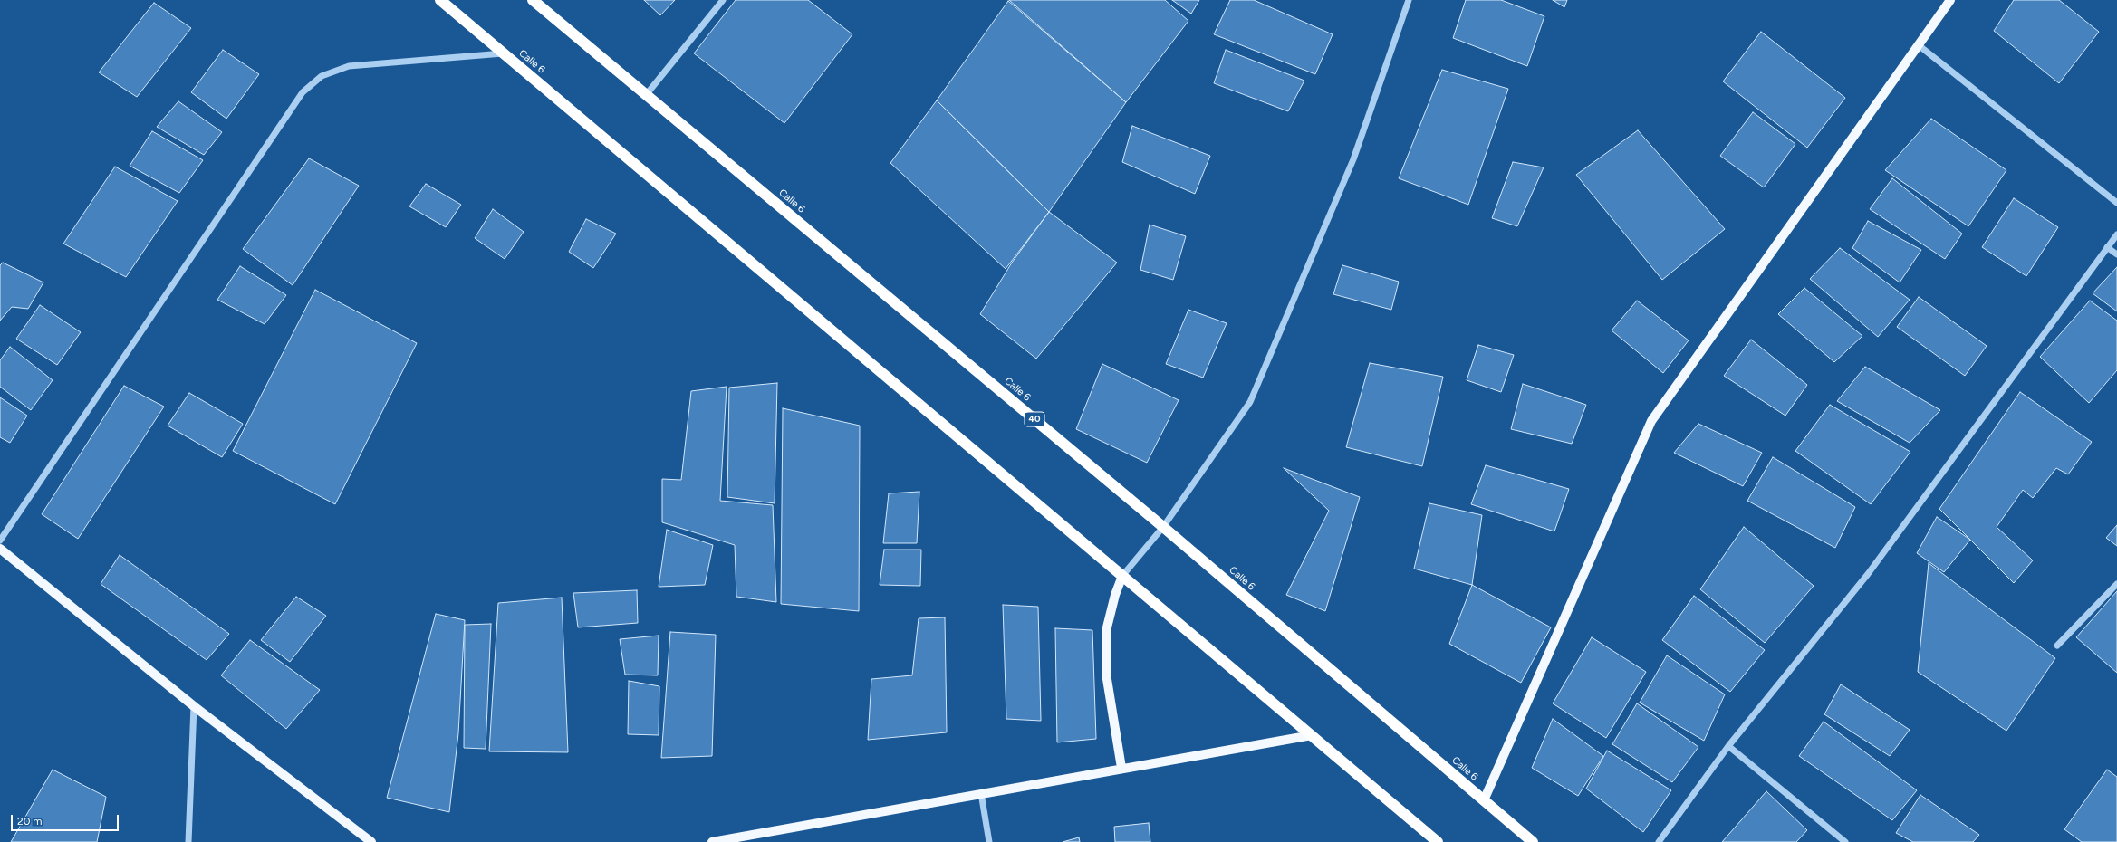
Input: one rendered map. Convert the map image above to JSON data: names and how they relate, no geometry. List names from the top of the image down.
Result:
{
  "streets": {
    "highway": ["Calle 6", "40"]
  },
  "scale_bar": "20 m"
}
